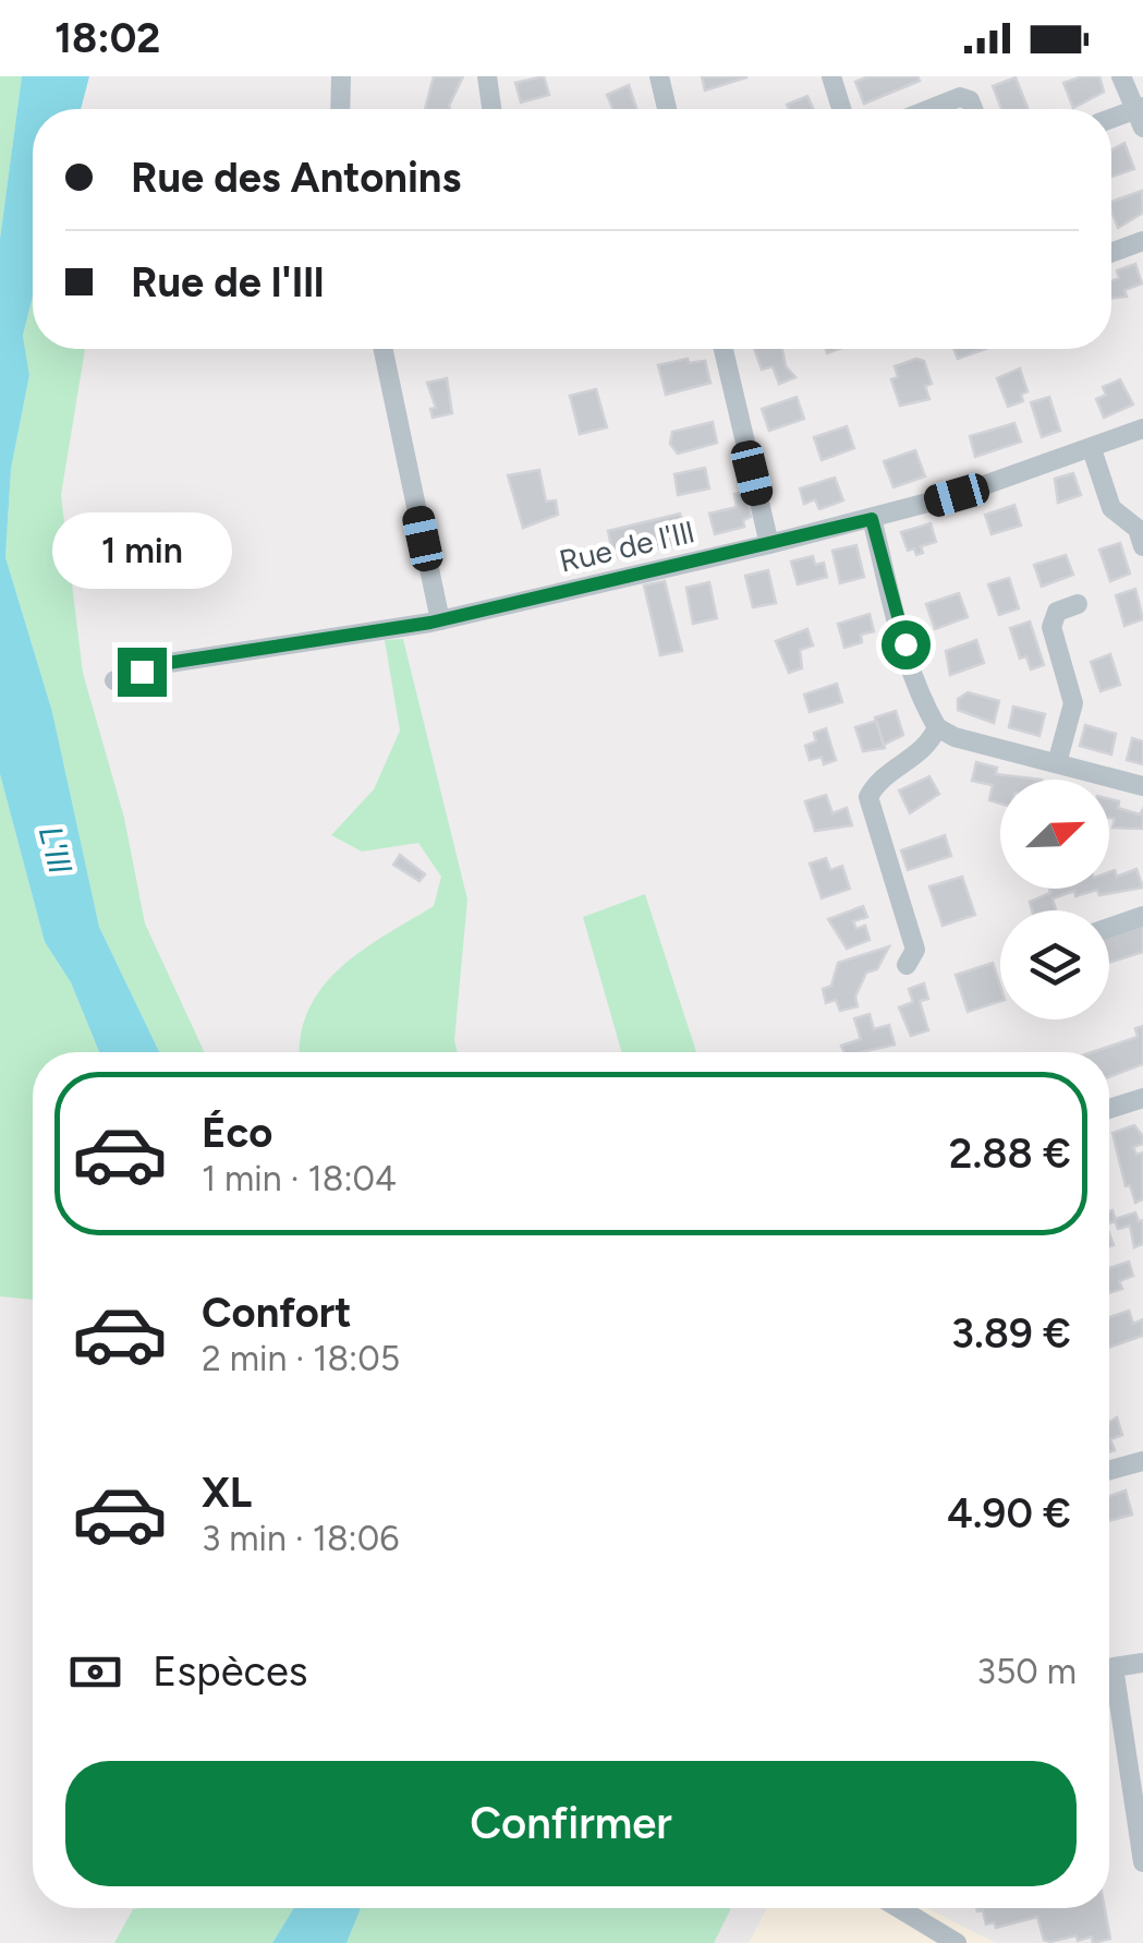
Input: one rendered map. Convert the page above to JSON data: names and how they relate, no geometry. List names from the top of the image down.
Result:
{
  "streets": {
    "street": ["Rue de l'Ill"]
  },
  "water": ["L'Ill"],
  "north": "top right",
  "page": {
    "status": "18:02",
    "banner": ["Rue des Antonins", "Rue de l'Ill"],
    "bubble": "1 min",
    "list": [
      {
        "name": "Éco",
        "note": "1 min · 18:04",
        "value": "2.88 €"
      },
      {
        "name": "Confort",
        "note": "2 min · 18:05",
        "value": "3.89 €"
      },
      {
        "name": "XL",
        "note": "3 min · 18:06",
        "value": "4.90 €"
      }
    ],
    "pay": ["Espèces", "350 m"],
    "buttons": "Confirmer"
  }
}
